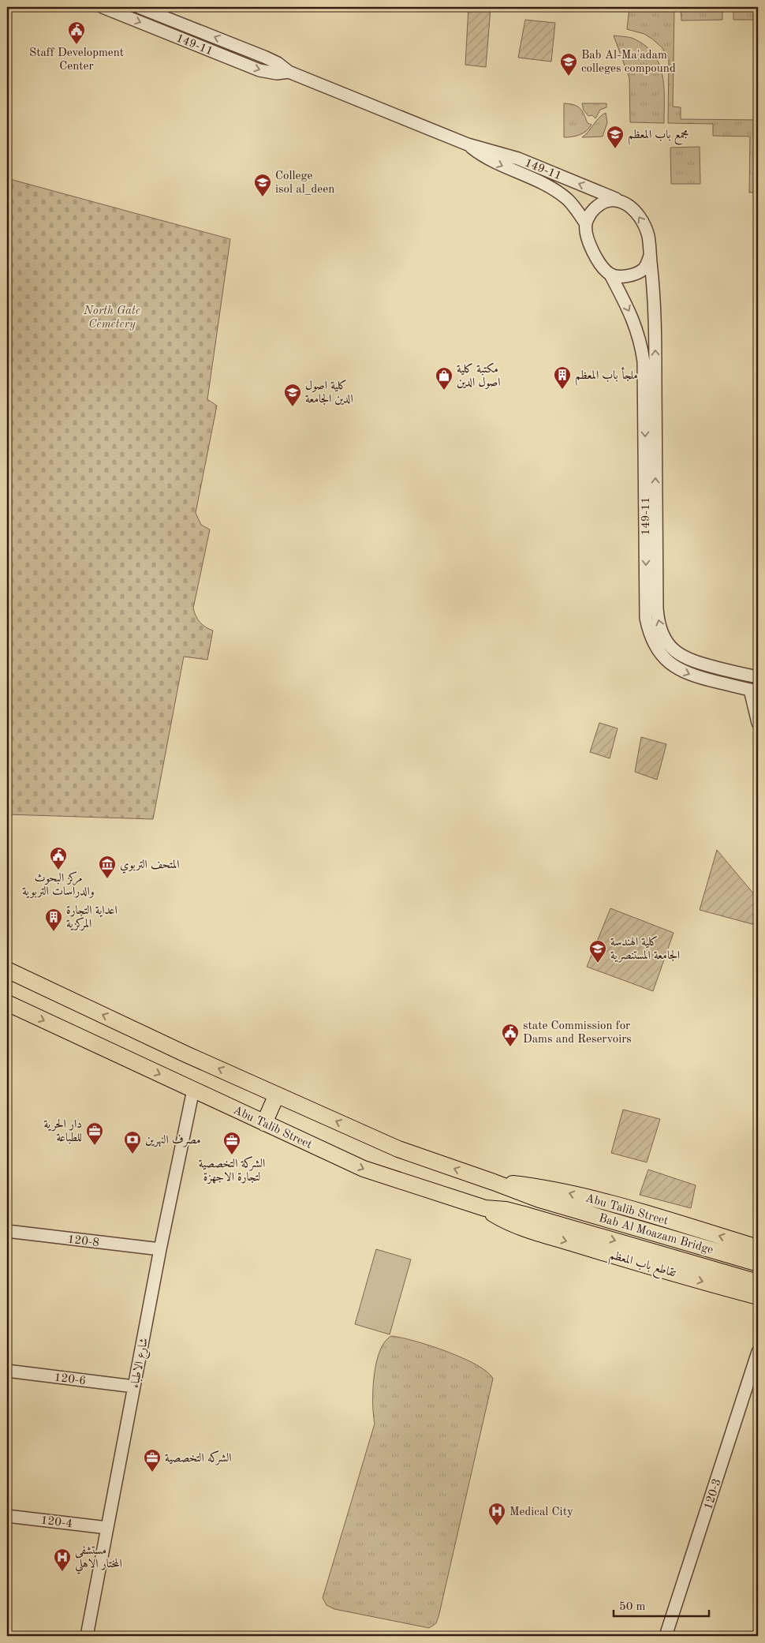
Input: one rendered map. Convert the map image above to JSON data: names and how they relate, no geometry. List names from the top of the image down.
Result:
{
  "streets": {
    "main road": ["Abu Talib Street", "Bab Al Moazam Bridge", "تقاطع باب المعظم"],
    "street": [
      "149-11",
      "120-8",
      "شارع الاطباء",
      "120-6",
      "120-3",
      "120-4"
    ]
  },
  "crossings": [
    ["Abu Talib Street", "Bab Al Moazam Bridge"],
    ["Abu Talib Street", "تقاطع باب المعظم"],
    ["Abu Talib Street", "شارع الاطباء"],
    ["120-8", "شارع الاطباء"],
    ["شارع الاطباء", "120-6"],
    ["شارع الاطباء", "120-4"]
  ],
  "one_way": ["تقاطع باب المعظم"],
  "parks": ["North Gate Cemetery"],
  "places": {
    "public building": ["Staff Development Center", "مركز البحوث والدراسات التربوية", "state Commission for Dams and Reservoirs"],
    "school or university": [
      "Bab Al-Ma'adam colleges compound",
      "مجمع باب المعظم",
      "College isol al_deen",
      "كلية اصول الدين الجامعة",
      "كلية الهندسة الجامعة المستنصرية"
    ],
    "building": ["ملجأ باب المعظم", "اعداية التجارة المركزية"],
    "shop": ["مكتبة كلية اصول الدين"],
    "museum": ["المتحف التربوي"],
    "office": ["دار الحرية للطباعة", "الشركة التخصصية لتجارة الاجهزة", "الشركه التخصصية"],
    "bank": ["مصرف النهرين"],
    "hospital": ["Medical City", "مستشفى المختار الاهلي"]
  },
  "scale_bar": "50 m"
}
